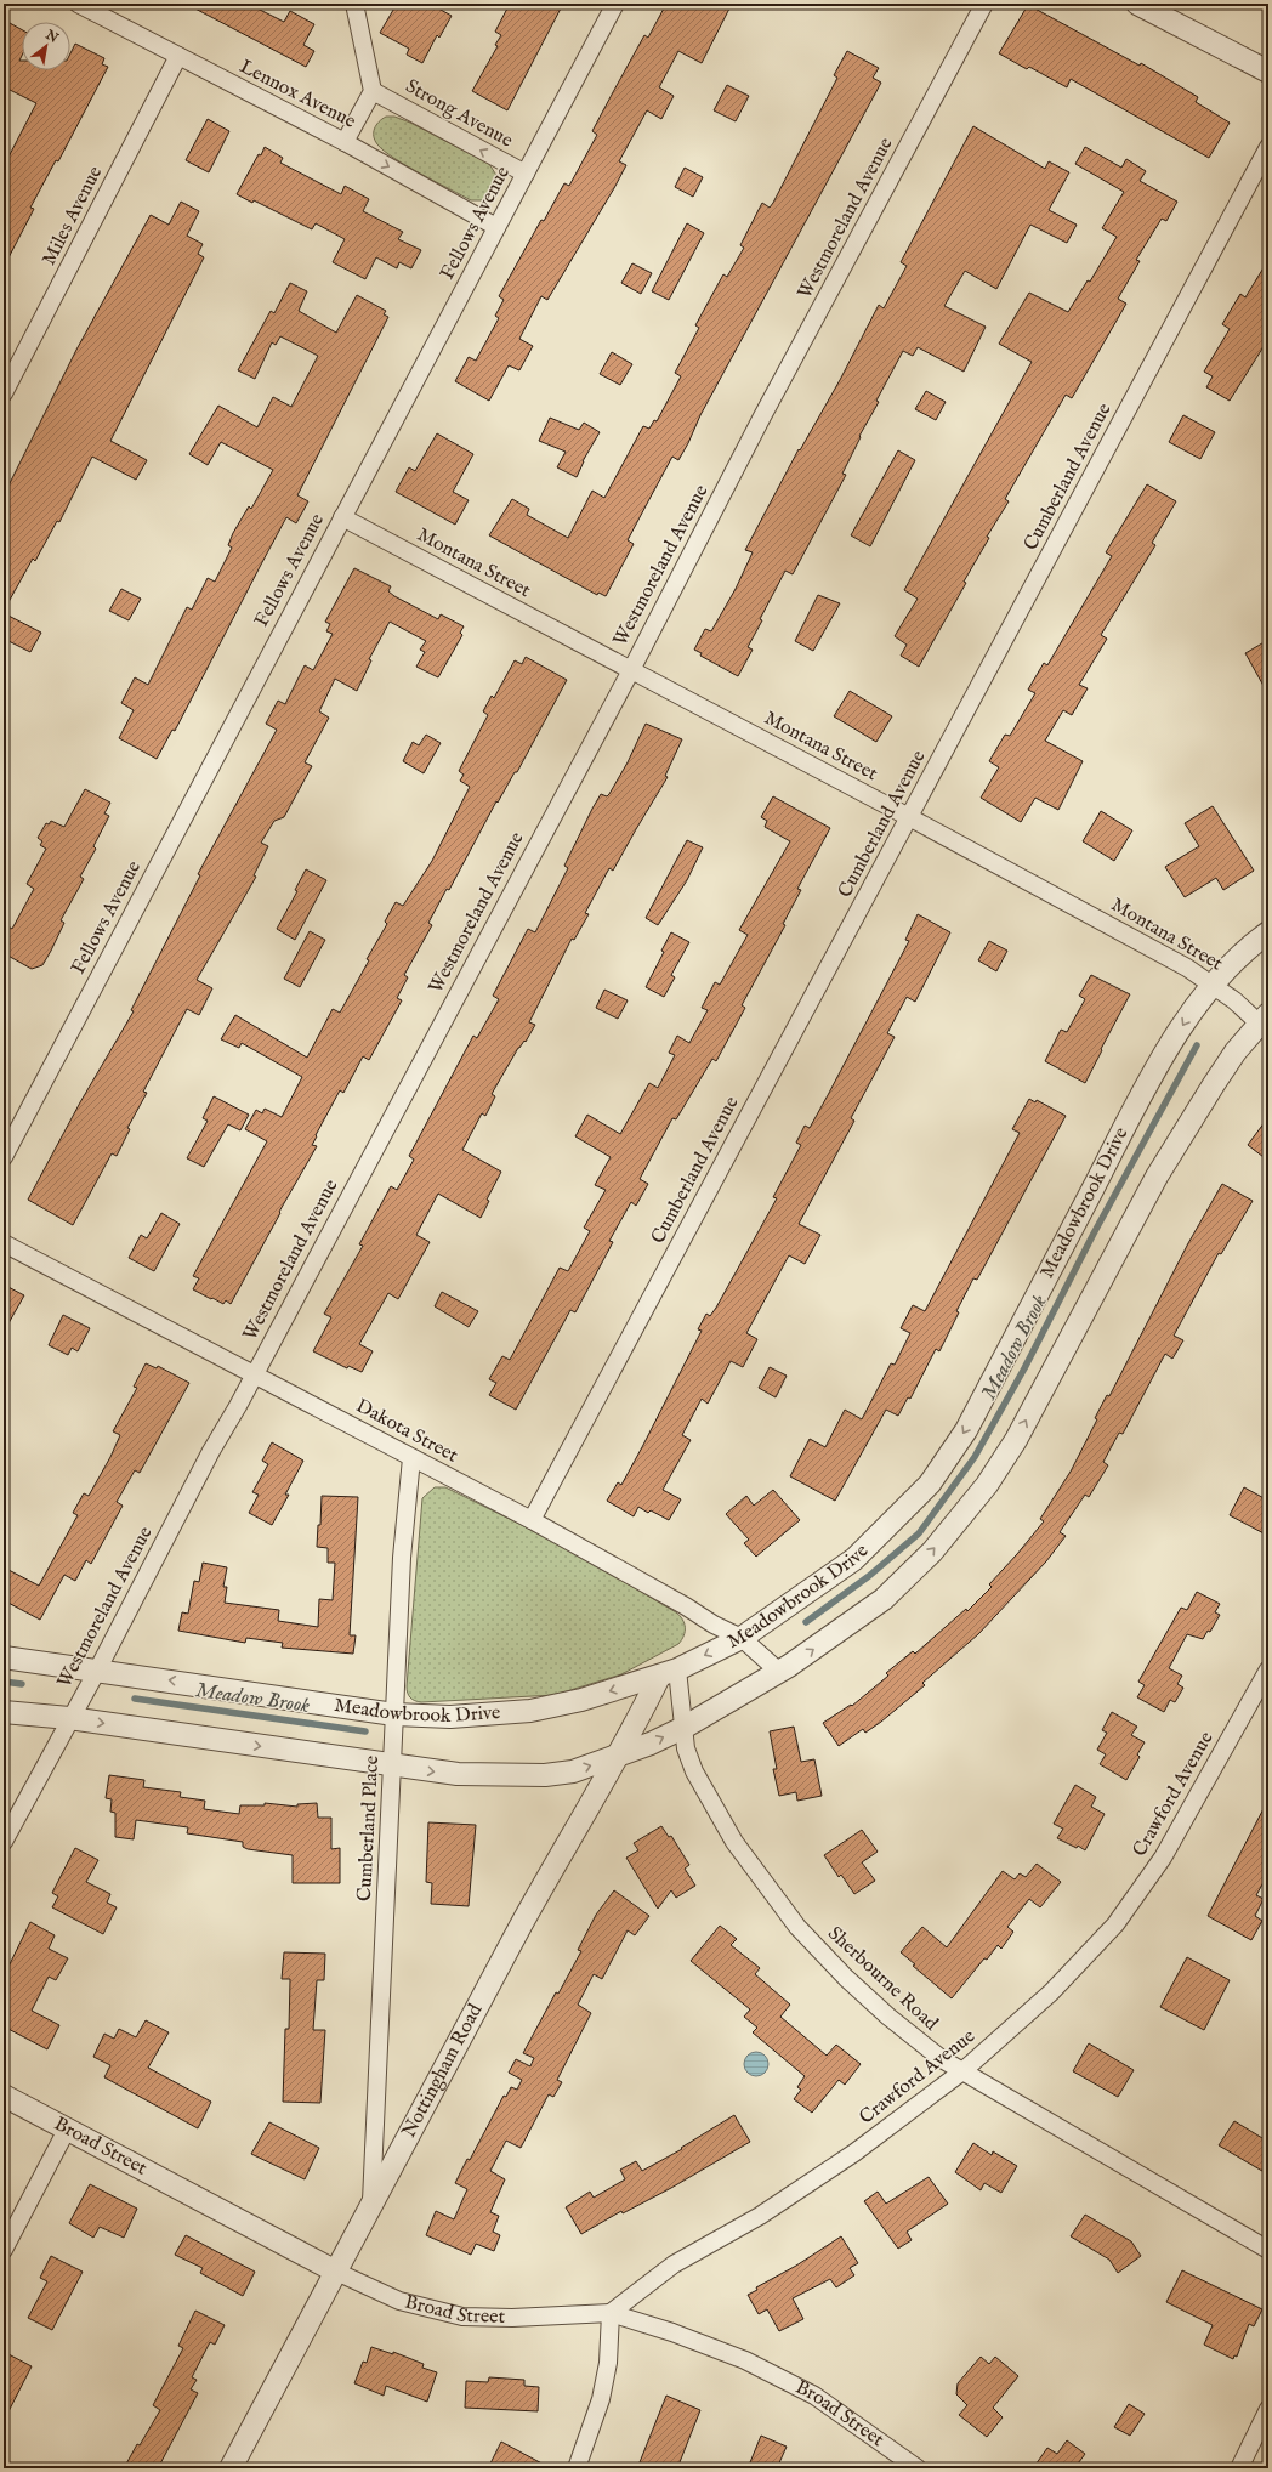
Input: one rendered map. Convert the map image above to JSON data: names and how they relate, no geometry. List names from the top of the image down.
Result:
{
  "streets": {
    "street": [
      "Lennox Avenue",
      "Strong Avenue",
      "Miles Avenue",
      "Westmoreland Avenue",
      "Fellows Avenue",
      "Cumberland Avenue",
      "Montana Street",
      "Meadowbrook Drive",
      "Dakota Street",
      "Crawford Avenue",
      "Cumberland Place",
      "Sherbourne Road",
      "Nottingham Road",
      "Broad Street"
    ]
  },
  "crossings": [
    ["Lennox Avenue", "Strong Avenue"],
    ["Lennox Avenue", "Miles Avenue"],
    ["Lennox Avenue", "Fellows Avenue"],
    ["Strong Avenue", "Fellows Avenue"],
    ["Westmoreland Avenue", "Montana Street"],
    ["Westmoreland Avenue", "Meadowbrook Drive"],
    ["Westmoreland Avenue", "Dakota Street"],
    ["Fellows Avenue", "Montana Street"],
    ["Cumberland Avenue", "Montana Street"],
    ["Cumberland Avenue", "Dakota Street"],
    ["Montana Street", "Meadowbrook Drive"],
    ["Meadowbrook Drive", "Dakota Street"],
    ["Meadowbrook Drive", "Cumberland Place"],
    ["Meadowbrook Drive", "Sherbourne Road"],
    ["Meadowbrook Drive", "Nottingham Road"],
    ["Dakota Street", "Cumberland Place"],
    ["Crawford Avenue", "Sherbourne Road"],
    ["Crawford Avenue", "Broad Street"],
    ["Cumberland Place", "Nottingham Road"],
    ["Sherbourne Road", "Nottingham Road"],
    ["Nottingham Road", "Broad Street"]
  ],
  "one_way": ["Lennox Avenue", "Strong Avenue"],
  "water": ["Meadow Brook"],
  "north": "top right"
}
